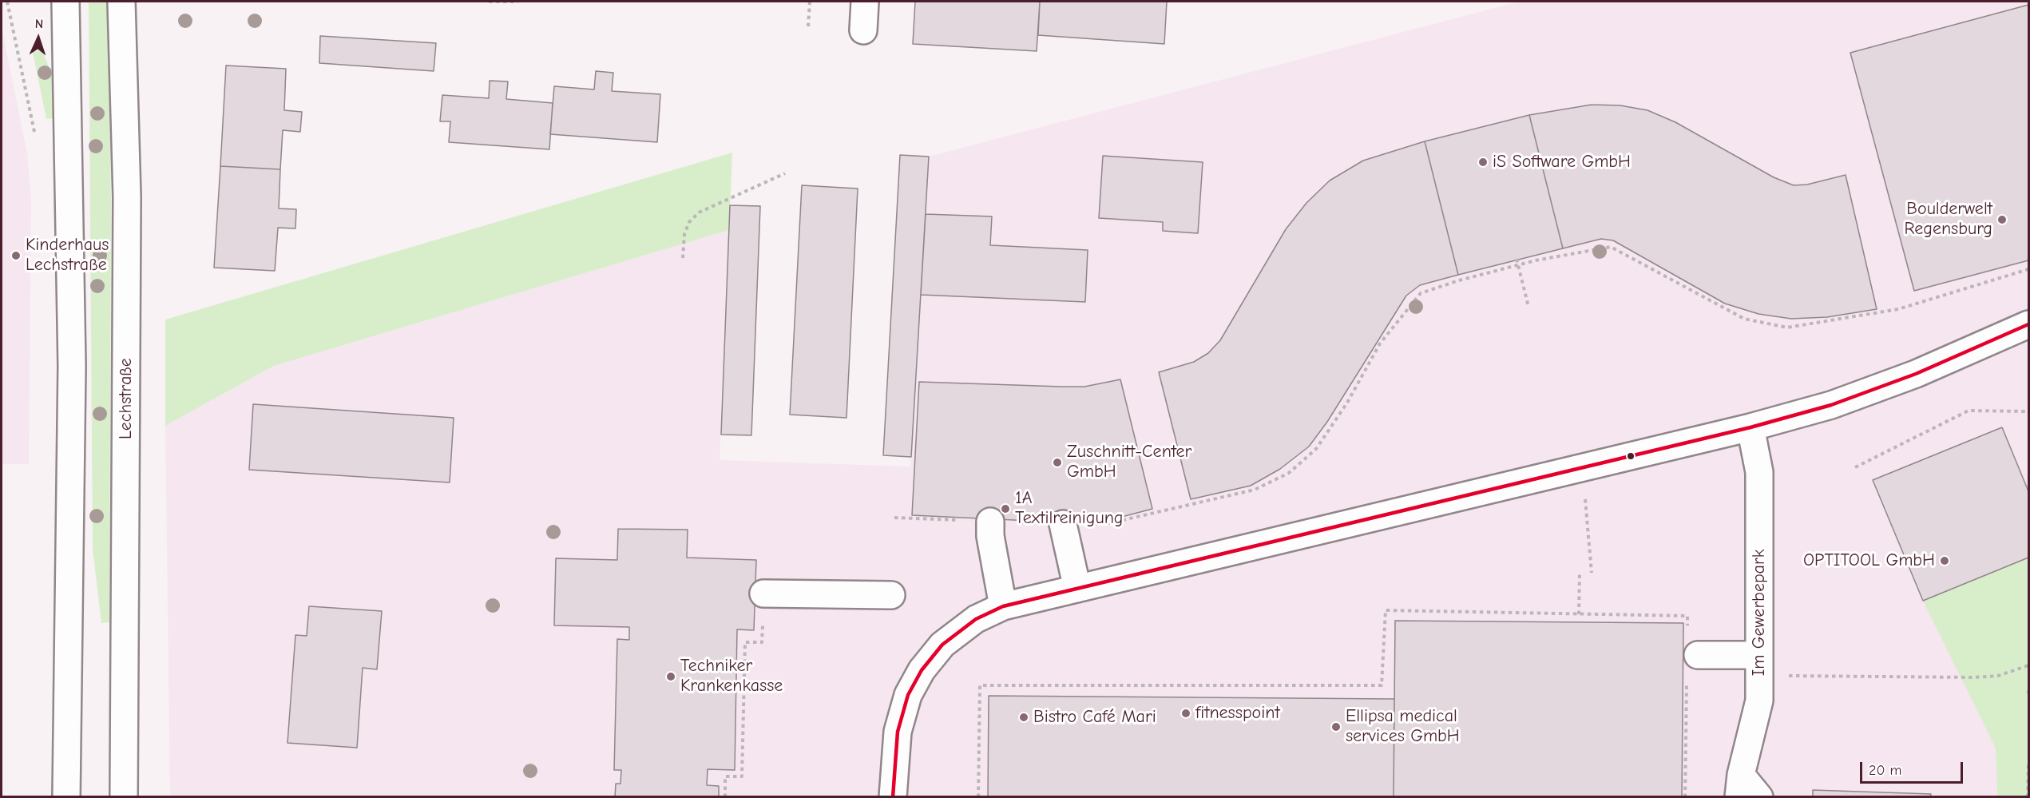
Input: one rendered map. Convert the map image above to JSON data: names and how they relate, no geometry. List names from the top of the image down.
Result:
{
  "streets": {
    "street": ["Lechstraße", "Im Gewerbepark"]
  },
  "places": [
    "iS Software GmbH",
    "Boulderwelt Regensburg",
    "Kinderhaus Lechstraße",
    "Zuschnitt-Center GmbH",
    "1A Textilreinigung",
    "OPTITOOL GmbH",
    "Techniker Krankenkasse",
    "fitnesspoint",
    "Bistro Café Mari",
    "Ellipsa medical services GmbH"
  ],
  "scale_bar": "20 m",
  "north": "top"
}
